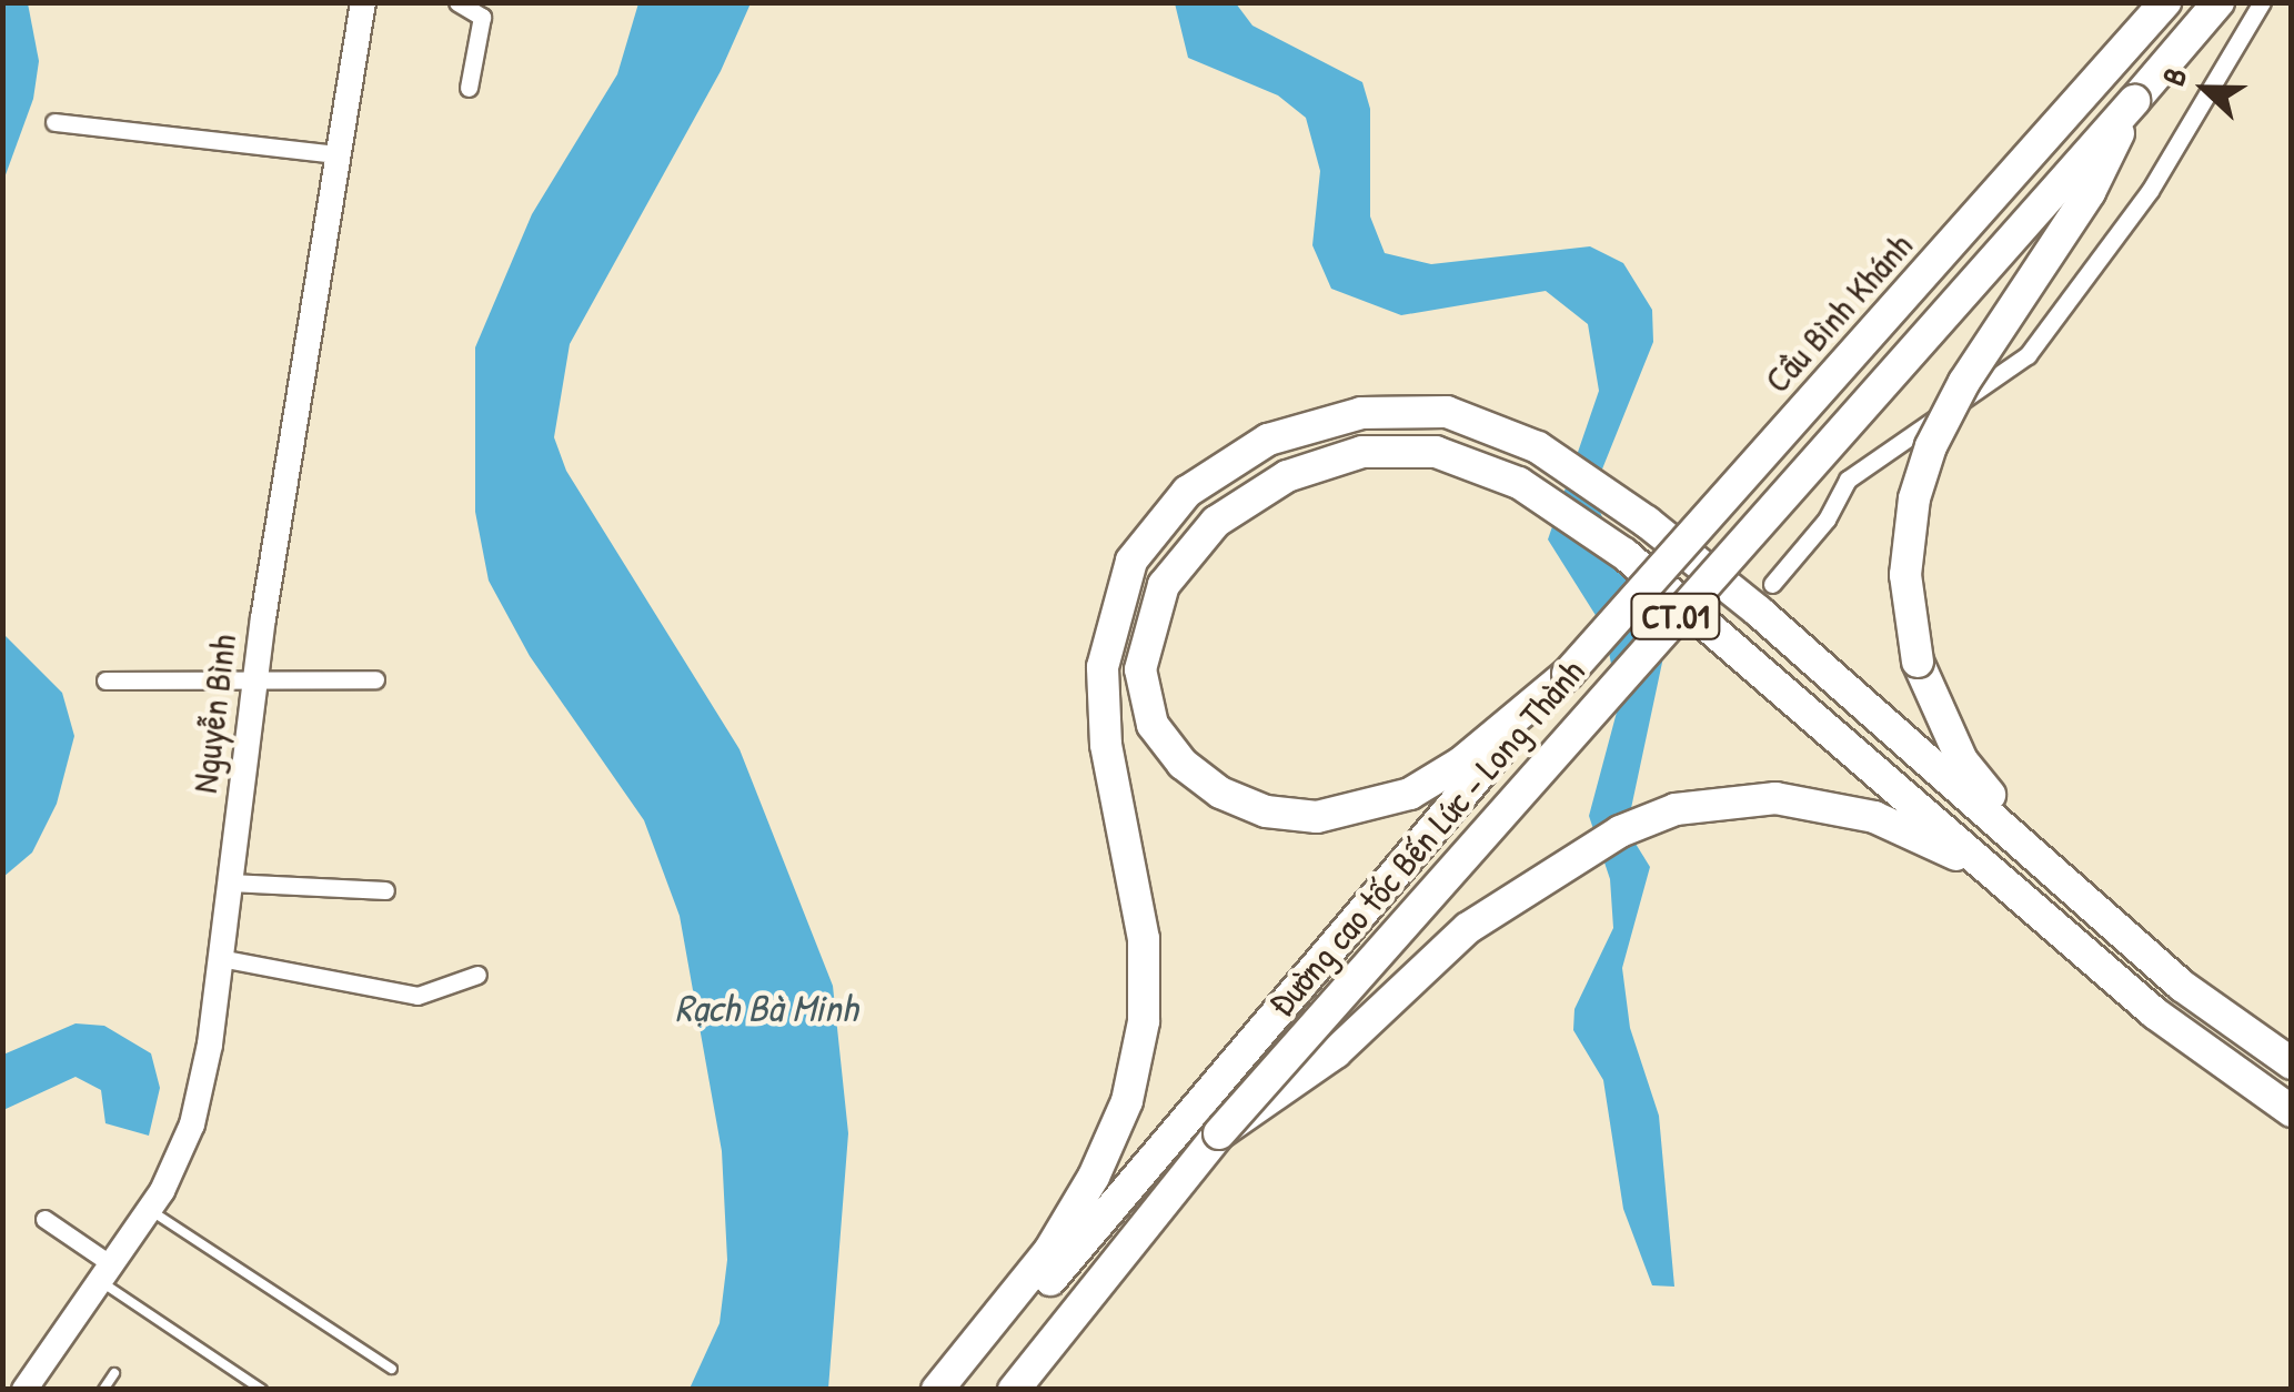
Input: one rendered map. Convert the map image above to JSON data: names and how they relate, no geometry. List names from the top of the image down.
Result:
{
  "streets": {
    "highway": ["Cầu Bình Khánh", "CT.01", "Đường cao tốc Bến Lức - Long Thành"],
    "main road": ["Nguyễn Bình"]
  },
  "crossings": [
    ["Cầu Bình Khánh", "Đường cao tốc Bến Lức - Long Thành"],
    ["CT.01", "Đường cao tốc Bến Lức - Long Thành"]
  ],
  "water": ["Rạch Bà Minh"],
  "north": "left"
}
